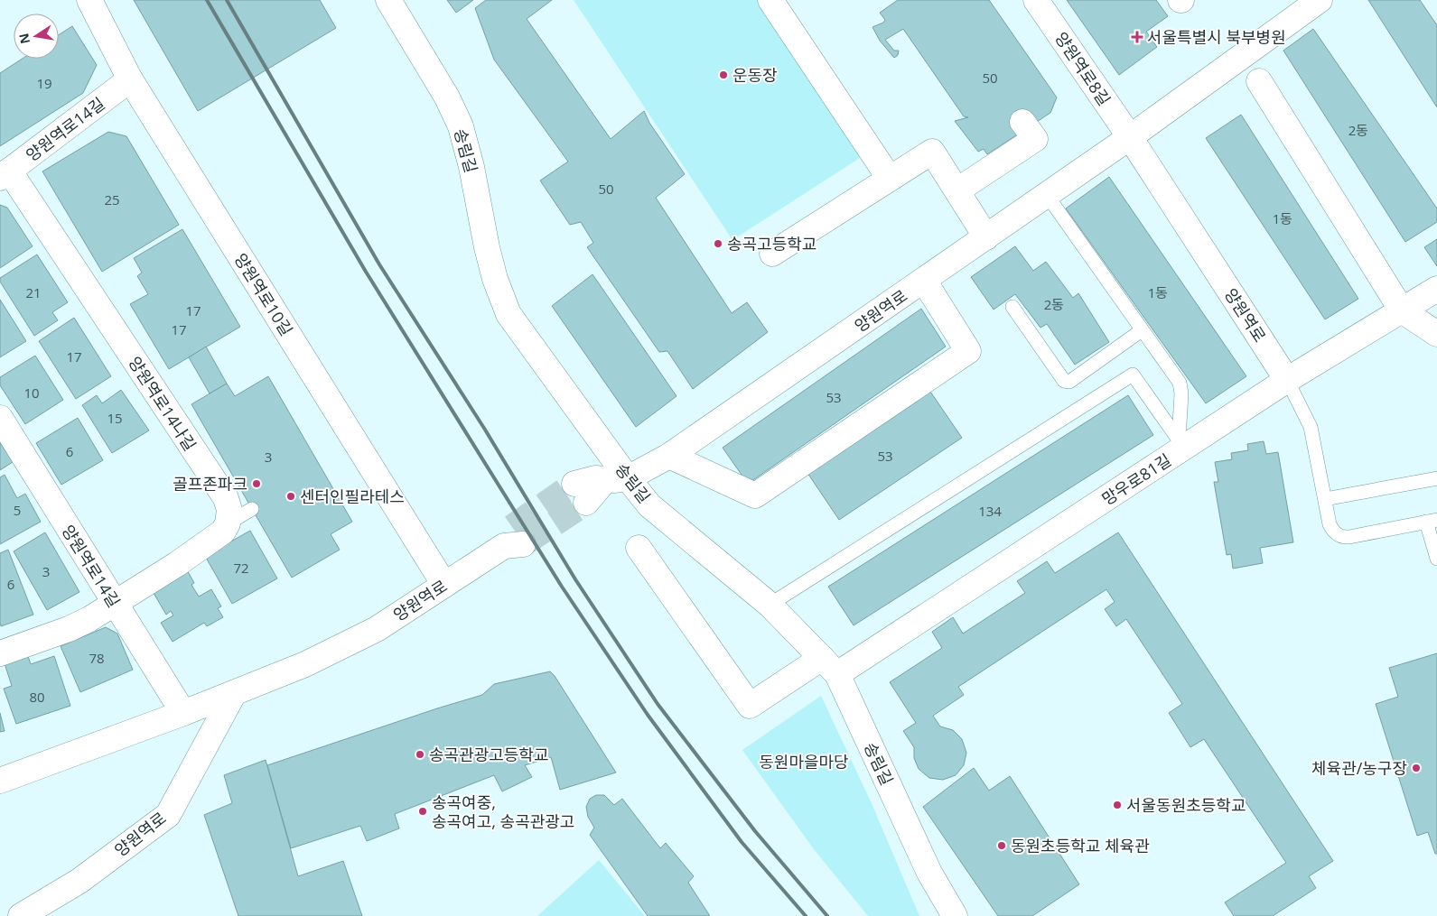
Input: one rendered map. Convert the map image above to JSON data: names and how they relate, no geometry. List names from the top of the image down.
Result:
{
  "streets": {
    "street": [
      "양원역로8길",
      "양원역로14길",
      "송림길",
      "양원역로10길",
      "양원역로",
      "양원역로14나길",
      "망우로81길"
    ]
  },
  "crossings": [
    ["양원역로8길", "양원역로"],
    ["양원역로14길", "양원역로10길"],
    ["양원역로14길", "양원역로"],
    ["양원역로14길", "양원역로14나길"],
    ["송림길", "양원역로"],
    ["송림길", "망우로81길"],
    ["양원역로10길", "양원역로"],
    ["양원역로", "망우로81길"]
  ],
  "parks": ["동원마을마당"],
  "places": {
    "health": ["서울특별시 북부병원"],
    "other": [
      "운동장",
      "송곡고등학교",
      "골프존파크",
      "센터인필라테스",
      "송곡관광고등학교",
      "체육관/농구장",
      "서울동원초등학교",
      "송곡여중, 송곡여고, 송곡관광고",
      "동원초등학교 체육관"
    ]
  },
  "house_numbers": [
    "50",
    "19",
    "2동",
    "50",
    "25",
    "1동",
    "21",
    "1동",
    "2동",
    "17",
    "17",
    "17",
    "10",
    "53",
    "15",
    "6",
    "53",
    "3",
    "5",
    "134",
    "72",
    "3",
    "6",
    "78",
    "80"
  ],
  "north": "left"
}
